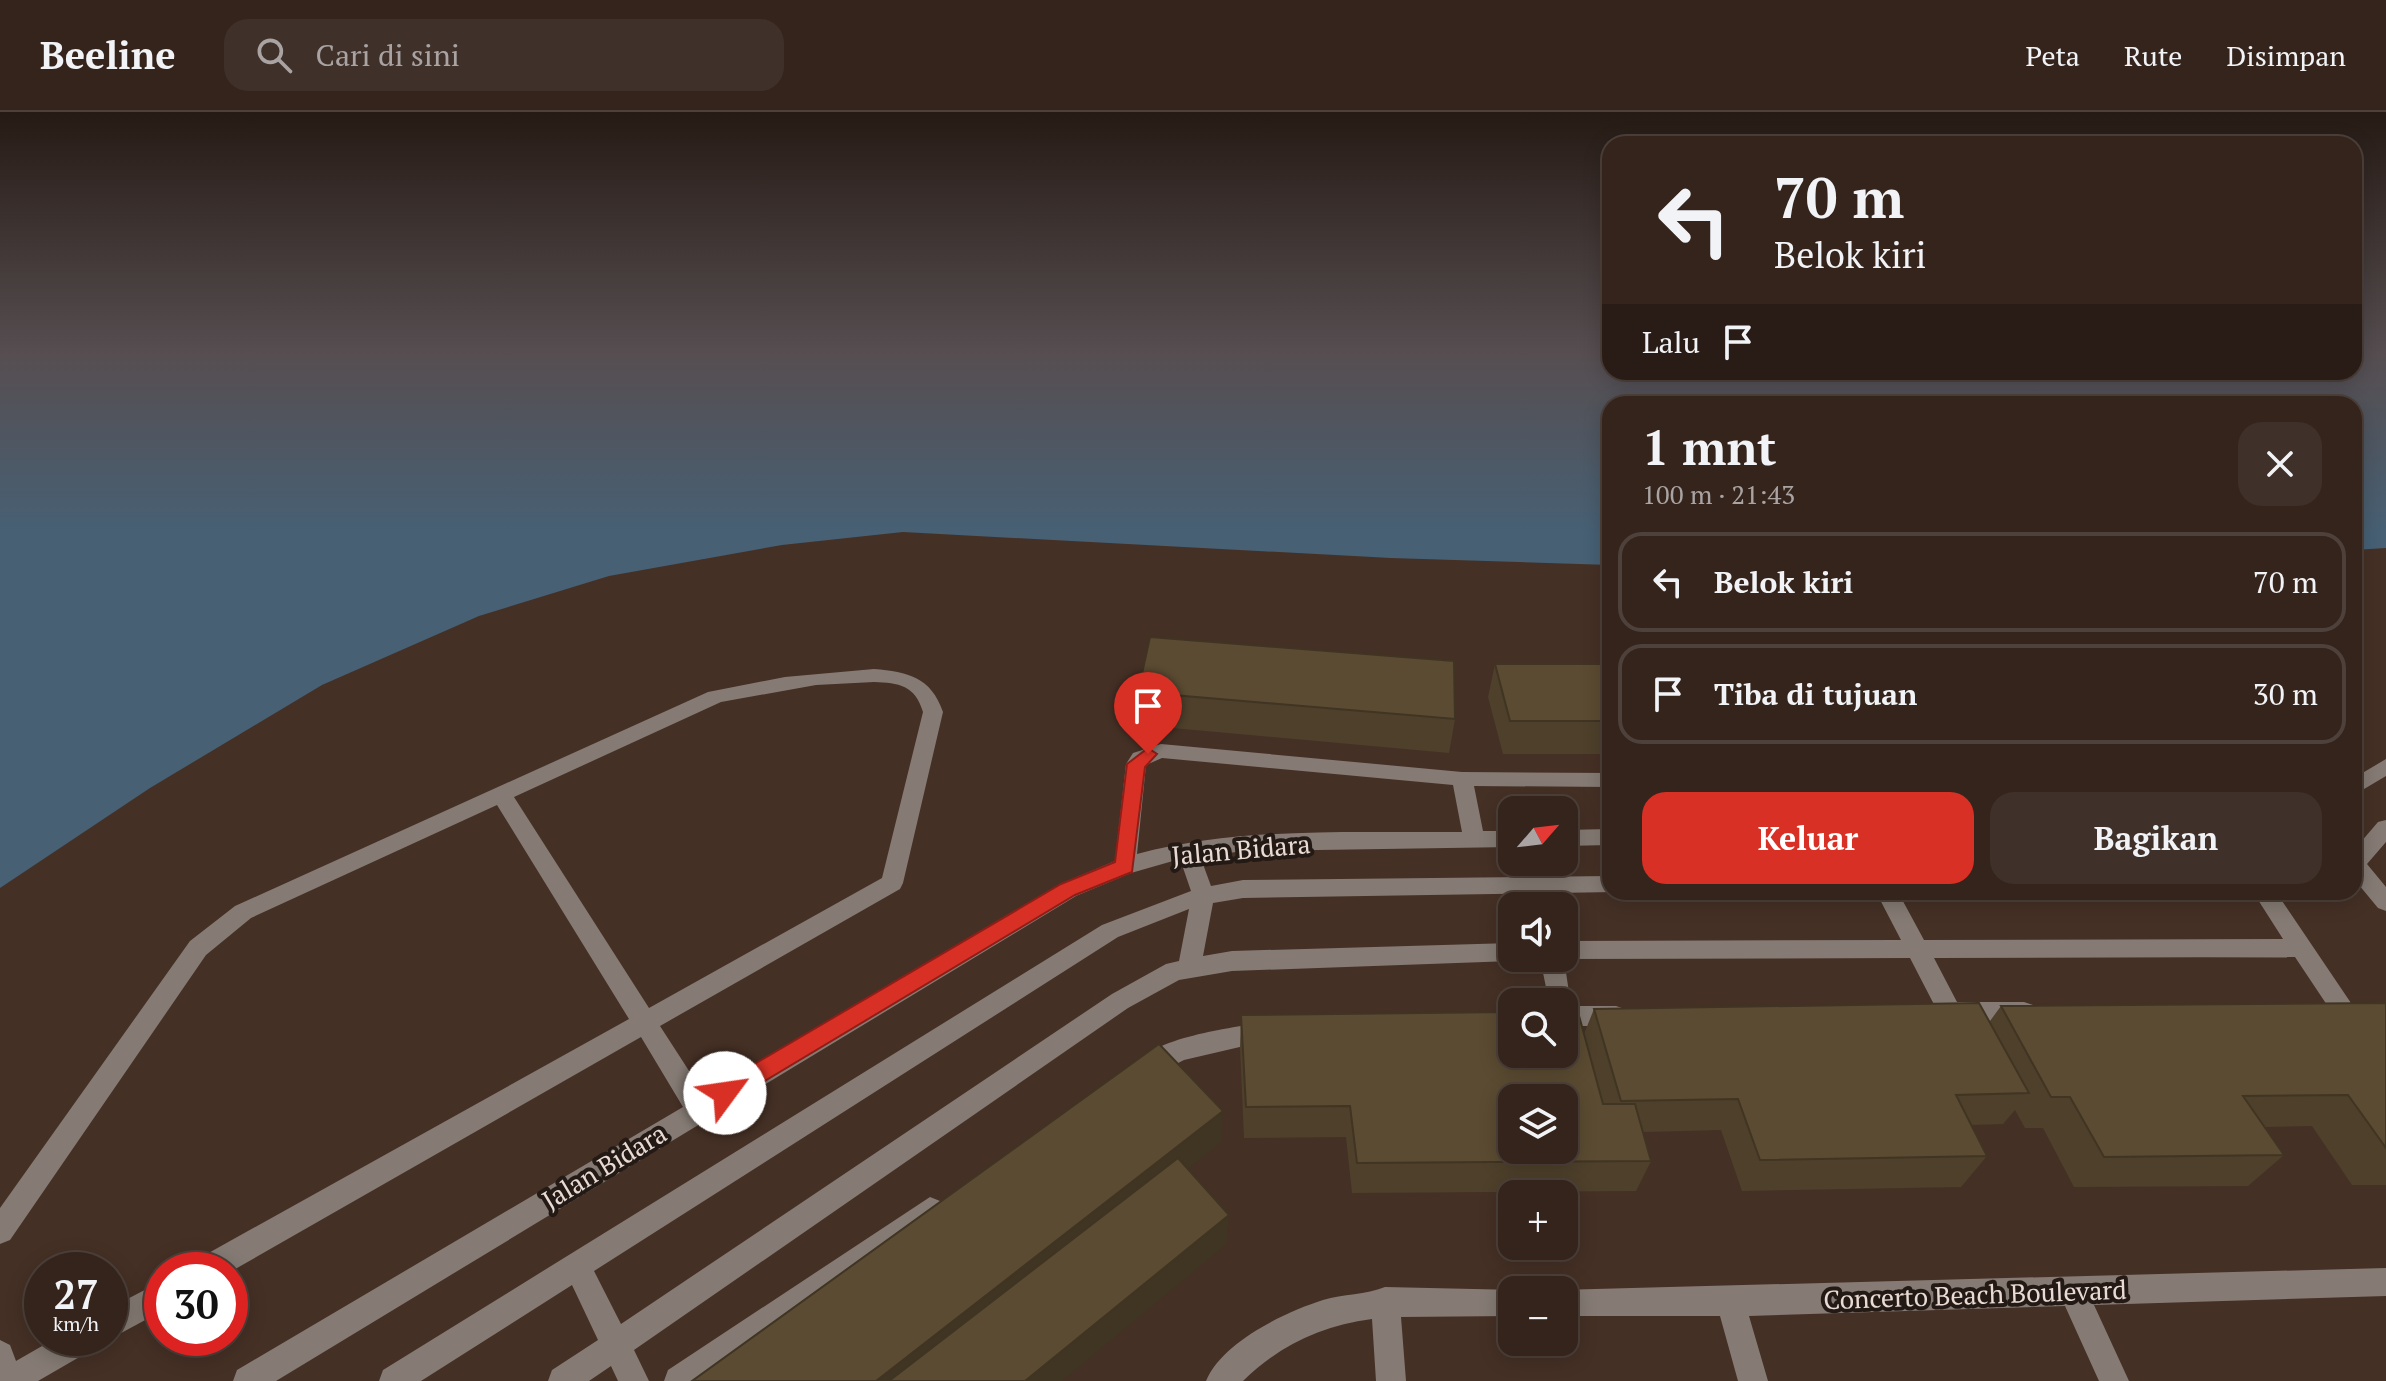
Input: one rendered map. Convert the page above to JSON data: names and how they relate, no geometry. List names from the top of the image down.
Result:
{
  "streets": {
    "street": ["Jalan Bidara", "Concerto Beach Boulevard"]
  },
  "north": "top right",
  "page": {
    "header": "Beeline",
    "search": "Cari di sini",
    "nav": ["Peta", "Rute", "Disimpan"],
    "turn": ["70 m", "Belok kiri"],
    "then": "Lalu",
    "heading": ["1 mnt", "100 m · 21:43"],
    "list": [
      {
        "name": "Belok kiri",
        "value": "70 m"
      },
      {
        "name": "Tiba di tujuan",
        "value": "30 m"
      }
    ],
    "buttons": ["Keluar", "Bagikan"],
    "map_buttons": ["+", "−"],
    "speed": "27 km/h",
    "limit": "30"
  }
}
